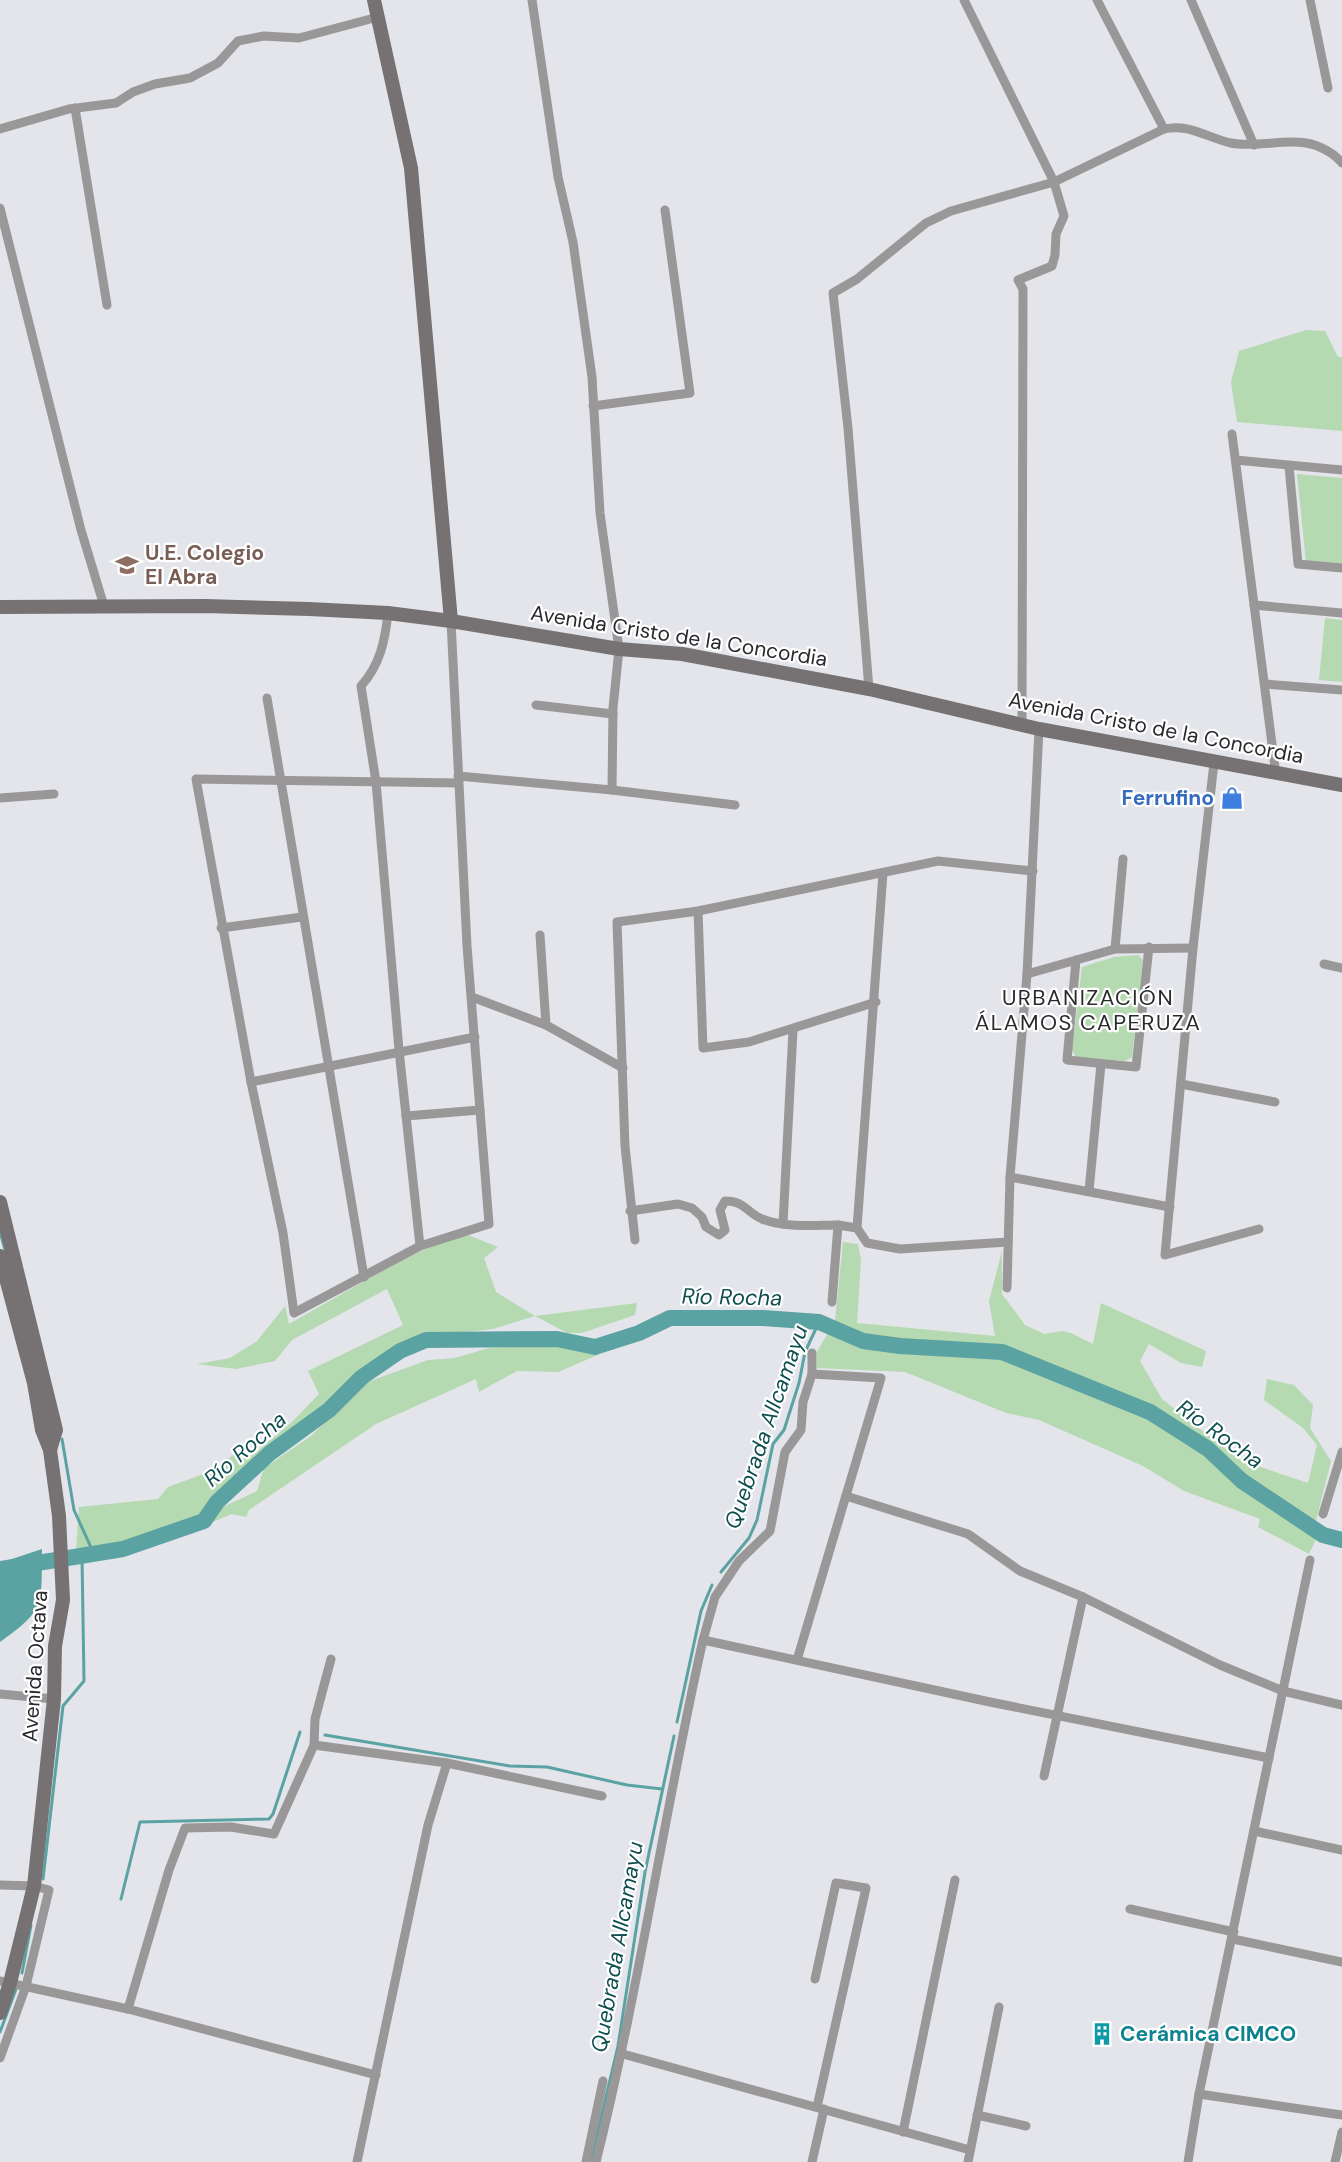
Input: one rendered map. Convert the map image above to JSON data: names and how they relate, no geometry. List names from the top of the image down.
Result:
{
  "streets": {
    "main road": ["Avenida Cristo de la Concordia", "Avenida Octava"]
  },
  "districts": ["URBANIZACIÓN ÁLAMOS CAPERUZA"],
  "water": ["Río Rocha", "Quebrada Allcamayu"],
  "places": {
    "school or university": ["U.E. Colegio El Abra"],
    "shop": ["Ferrufino"],
    "building": ["Cerámica CIMCO"]
  }
}
